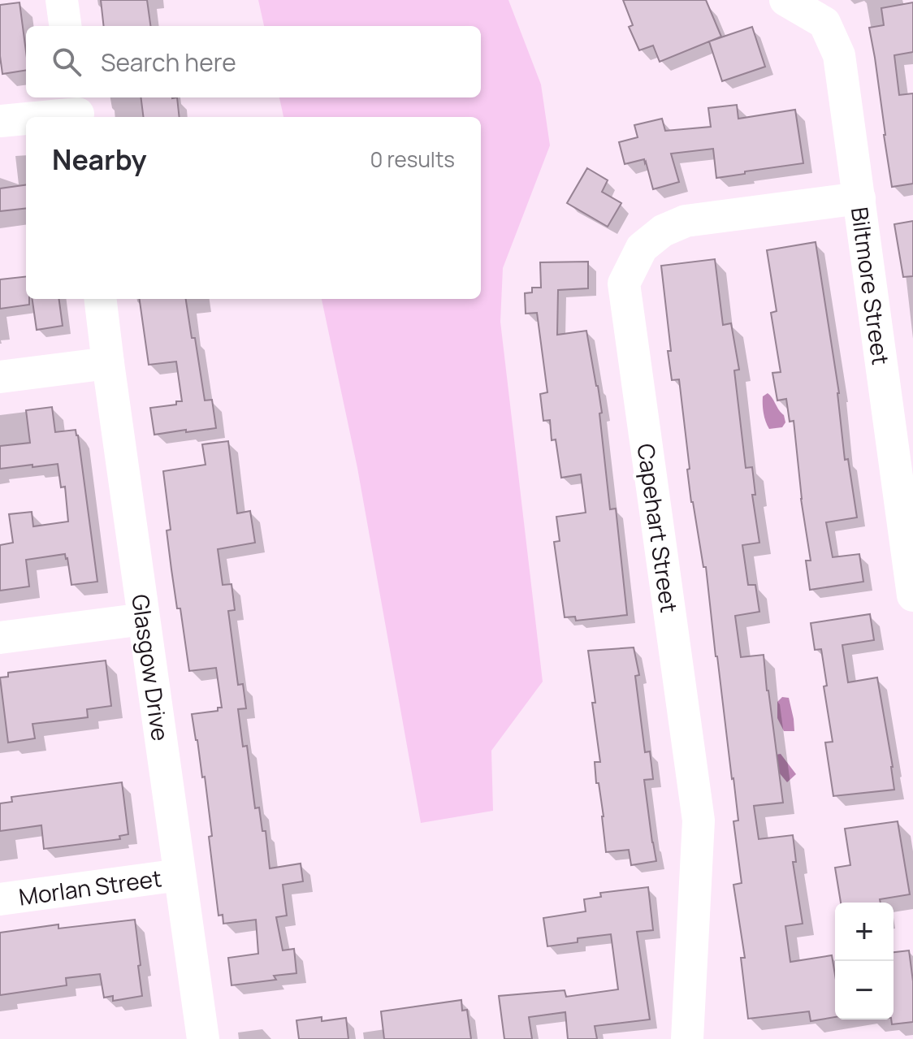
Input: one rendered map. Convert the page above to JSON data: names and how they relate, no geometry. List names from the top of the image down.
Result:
{
  "streets": {
    "street": [
      "Biltmore Street",
      "Capehart Street",
      "Glasgow Drive",
      "Morlan Street"
    ]
  },
  "crossings": [
    ["Biltmore Street", "Capehart Street"],
    ["Glasgow Drive", "Morlan Street"]
  ],
  "page": {
    "search": "Search here",
    "heading": ["Nearby", "0 results"],
    "map_buttons": ["+", "−"]
  }
}
